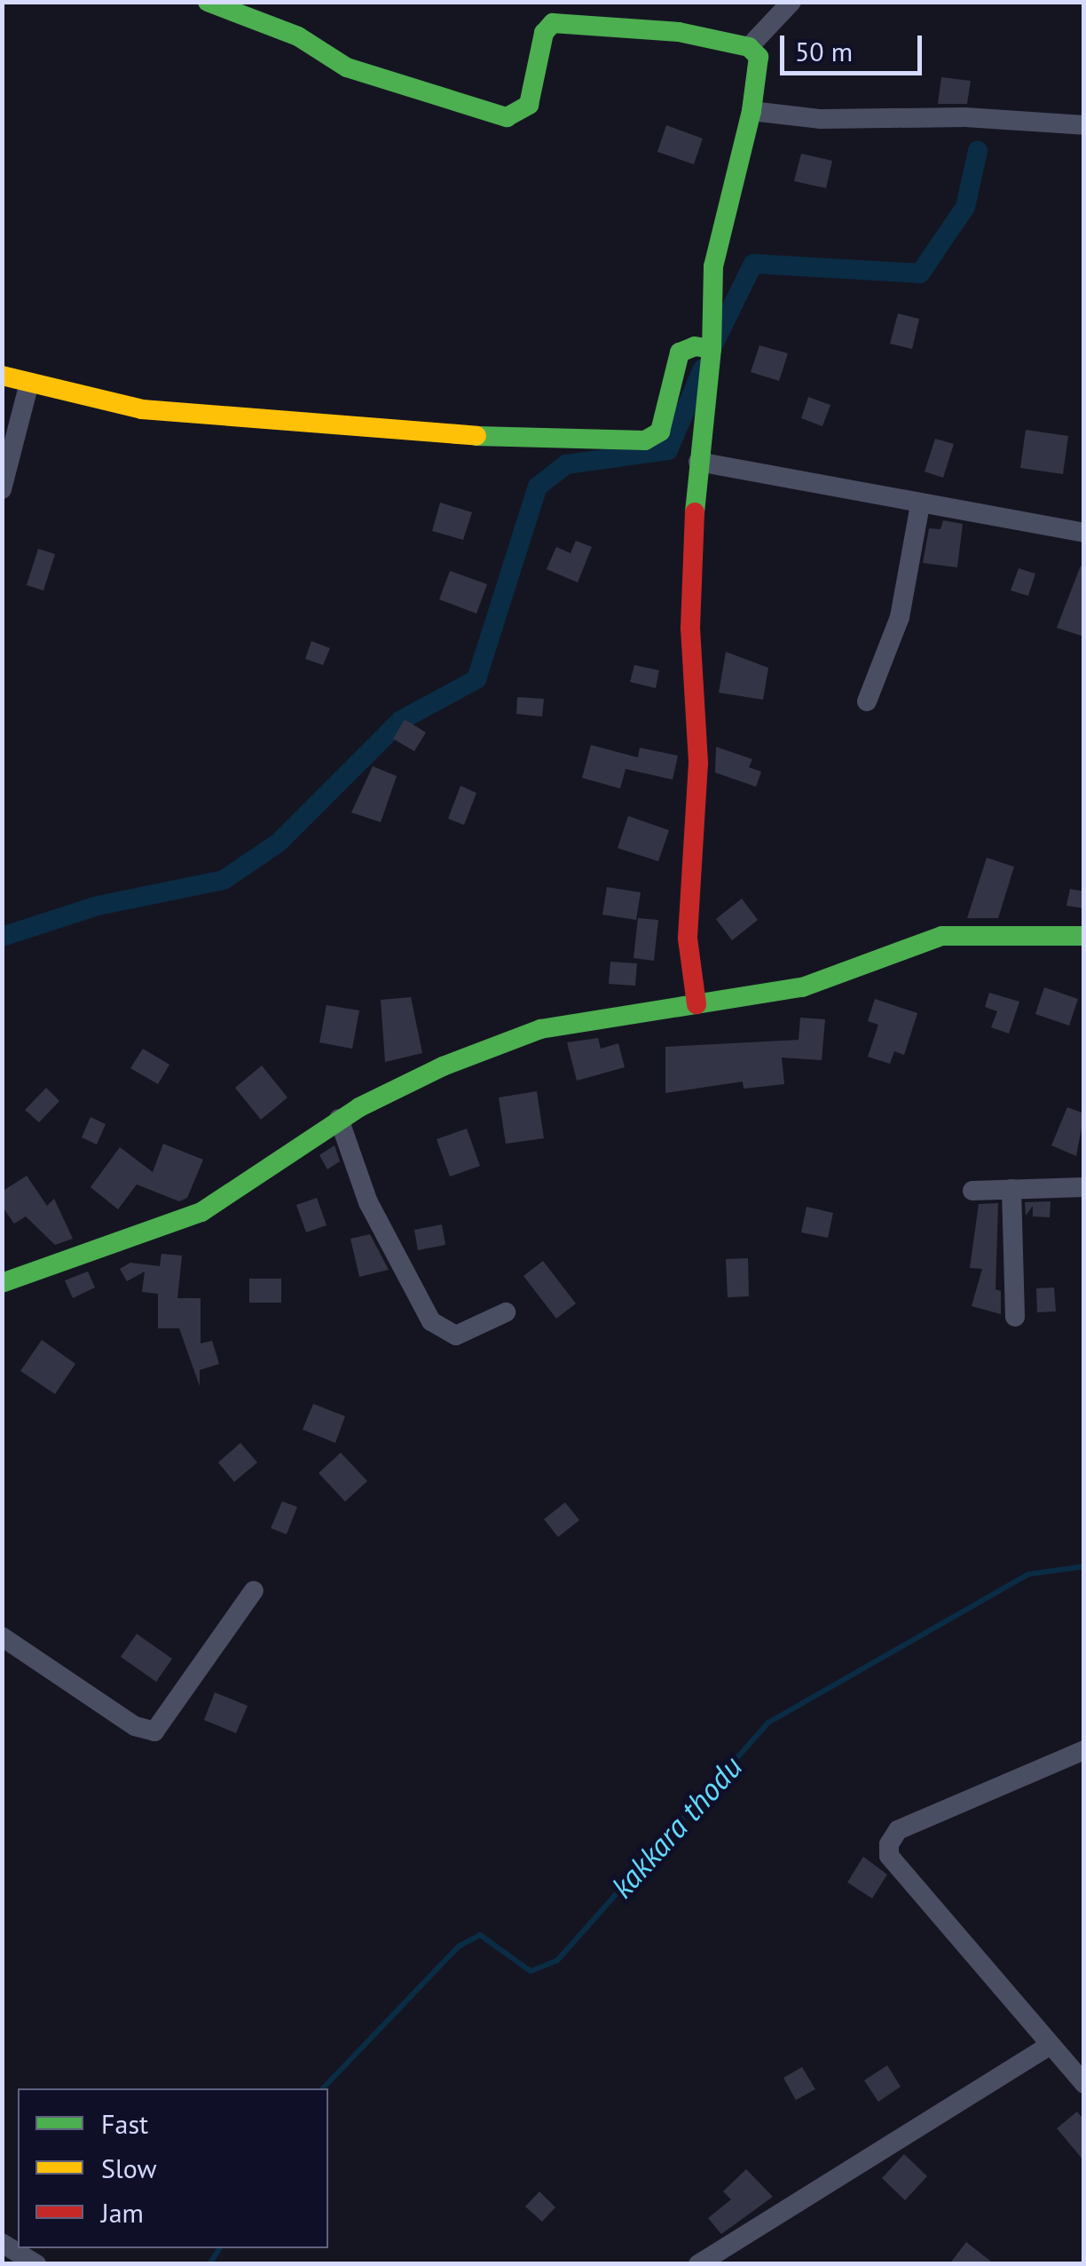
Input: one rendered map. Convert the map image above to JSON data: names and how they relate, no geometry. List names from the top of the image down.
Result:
{
  "water": ["kakkara thodu"],
  "legend": ["Fast", "Slow", "Jam"],
  "scale_bar": "50 m"
}
